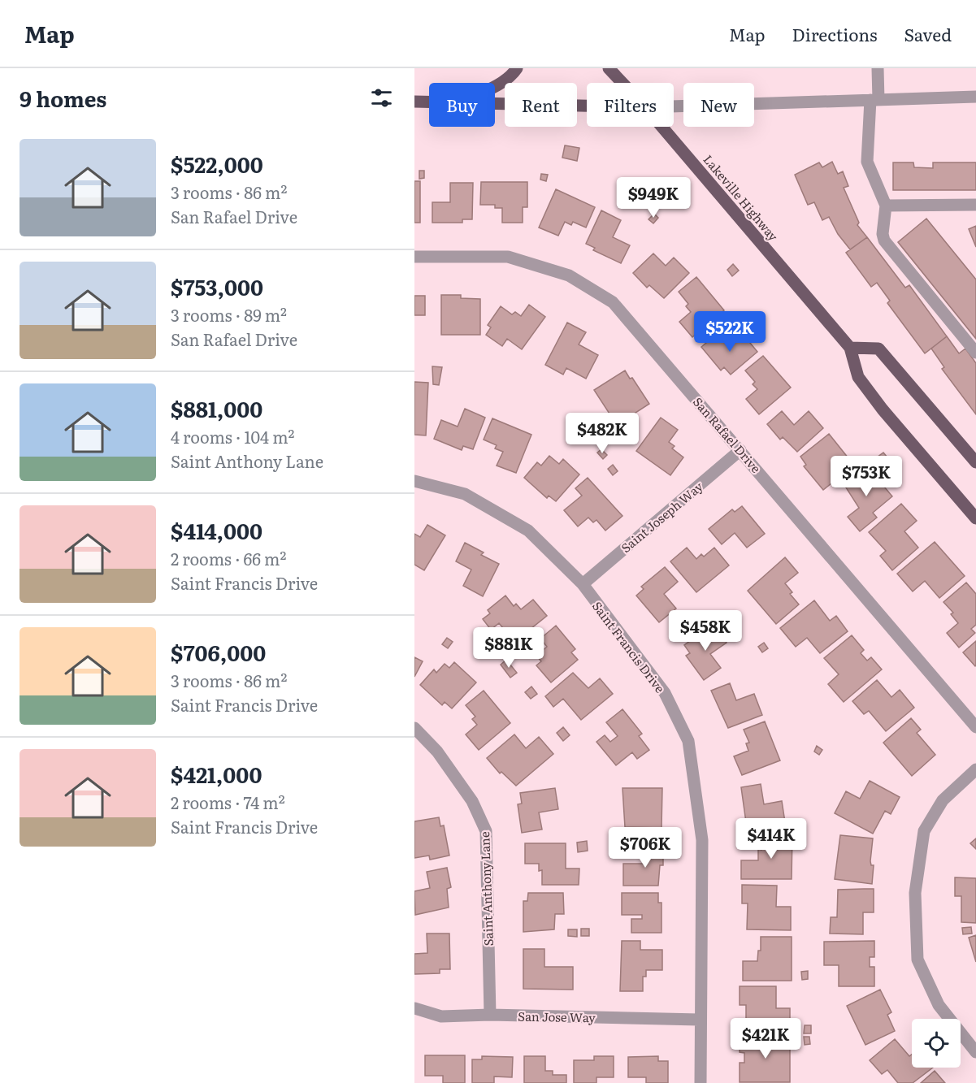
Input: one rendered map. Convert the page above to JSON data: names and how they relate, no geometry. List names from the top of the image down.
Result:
{
  "streets": {
    "main road": ["Lakeville Highway"],
    "street": [
      "San Rafael Drive",
      "Saint Joseph Way",
      "Saint Francis Drive",
      "Saint Anthony Lane",
      "San Jose Way"
    ]
  },
  "crossings": [
    ["San Rafael Drive", "Saint Joseph Way"],
    ["Saint Joseph Way", "Saint Francis Drive"],
    ["Saint Francis Drive", "San Jose Way"],
    ["Saint Anthony Lane", "San Jose Way"]
  ],
  "page": {
    "header": "Map",
    "nav": ["Map", "Directions", "Saved"],
    "heading": "9 homes",
    "chip": [
      "Buy",
      "Rent",
      "Filters",
      "New"
    ],
    "list": [
      {
        "name": "$522,000",
        "note": "3 rooms · 86 m² · San Rafael Drive"
      },
      {
        "name": "$753,000",
        "note": "3 rooms · 89 m² · San Rafael Drive"
      },
      {
        "name": "$881,000",
        "note": "4 rooms · 104 m² · Saint Anthony Lane"
      },
      {
        "name": "$414,000",
        "note": "2 rooms · 66 m² · Saint Francis Drive"
      },
      {
        "name": "$706,000",
        "note": "3 rooms · 86 m² · Saint Francis Drive"
      },
      {
        "name": "$421,000",
        "note": "2 rooms · 74 m² · Saint Francis Drive"
      }
    ],
    "price": [
      "$949K",
      "$522K",
      "$482K",
      "$753K",
      "$458K",
      "$881K",
      "$414K",
      "$706K",
      "$421K"
    ]
  }
}
